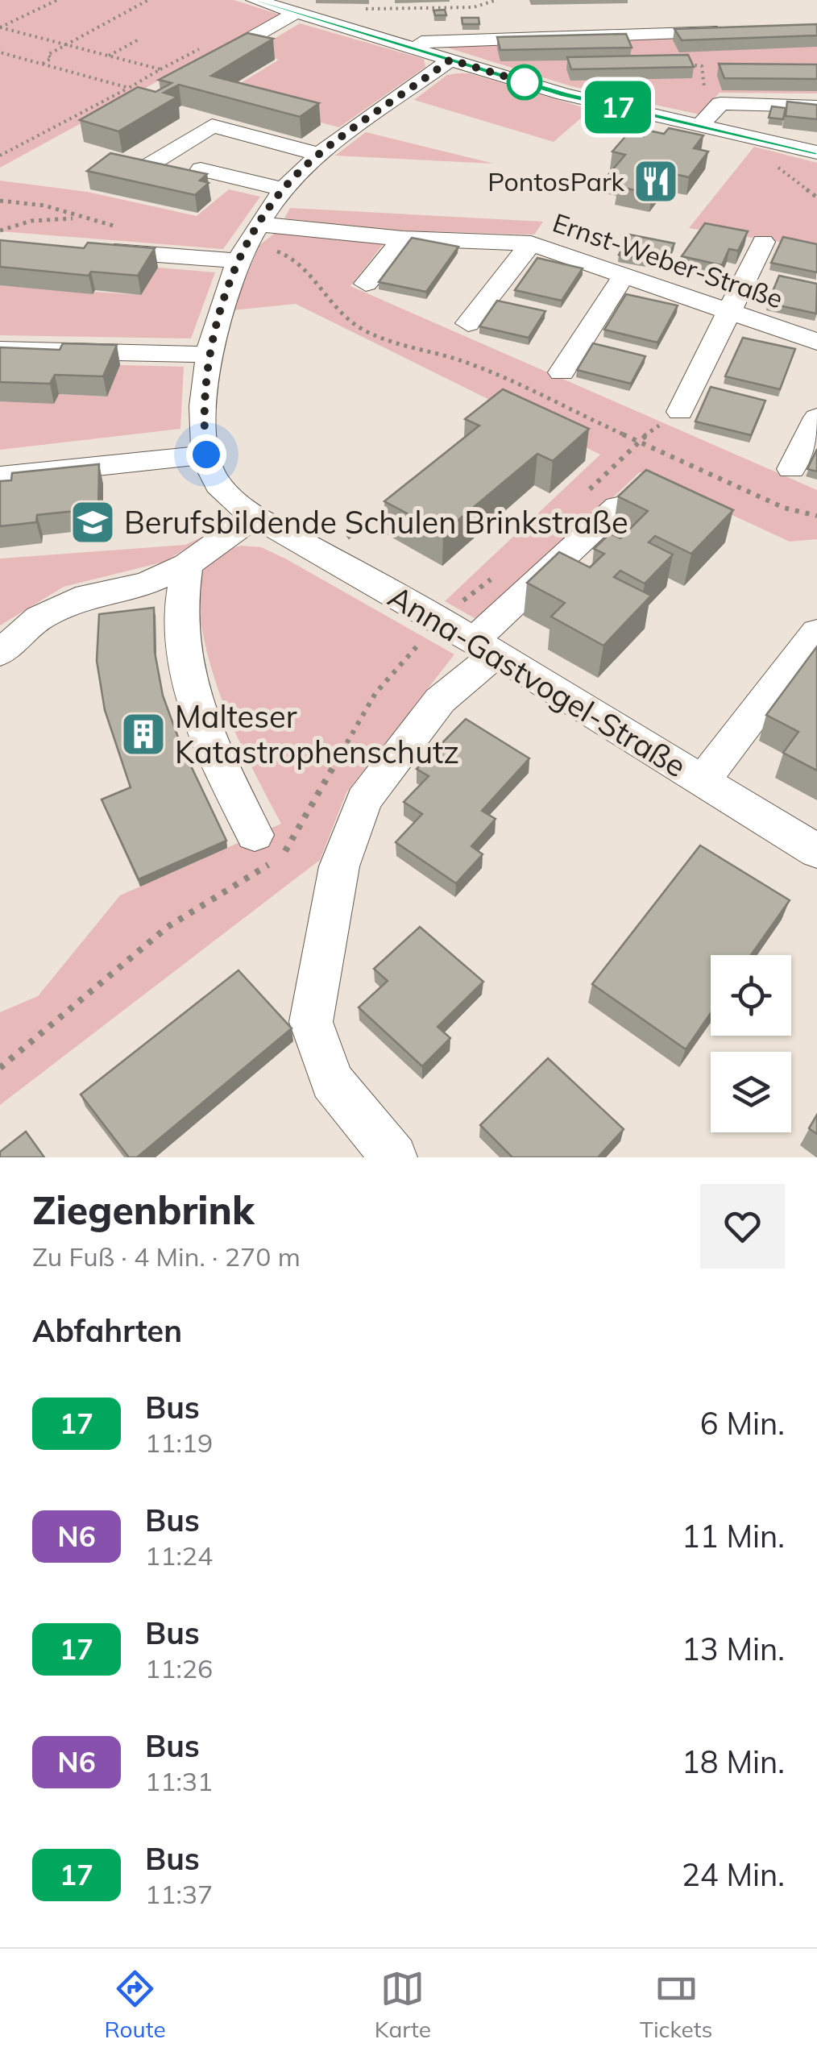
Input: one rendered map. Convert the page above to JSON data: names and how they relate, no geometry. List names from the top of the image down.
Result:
{
  "streets": {
    "street": ["Ernst-Weber-Straße", "Anna-Gastvogel-Straße"]
  },
  "crossings": [
    ["Ernst-Weber-Straße", "Anna-Gastvogel-Straße"]
  ],
  "places": {
    "restaurant": ["PontosPark"],
    "school or university": ["Berufsbildende Schulen Brinkstraße"],
    "building": ["Malteser Katastrophenschutz"]
  },
  "lines": ["bus line 17"],
  "page": {
    "on_map": "17",
    "heading": [
      ["Ziegenbrink", "Zu Fuß · 4 Min. · 270 m"],
      "Abfahrten"
    ],
    "list": [
      {
        "mark": "17",
        "name": "Bus",
        "note": "11:19",
        "value": "6 Min."
      },
      {
        "mark": "N6",
        "name": "Bus",
        "note": "11:24",
        "value": "11 Min."
      },
      {
        "mark": "17",
        "name": "Bus",
        "note": "11:26",
        "value": "13 Min."
      },
      {
        "mark": "N6",
        "name": "Bus",
        "note": "11:31",
        "value": "18 Min."
      },
      {
        "mark": "17",
        "name": "Bus",
        "note": "11:37",
        "value": "24 Min."
      }
    ],
    "tabs": ["Route", "Karte", "Tickets"]
  }
}
